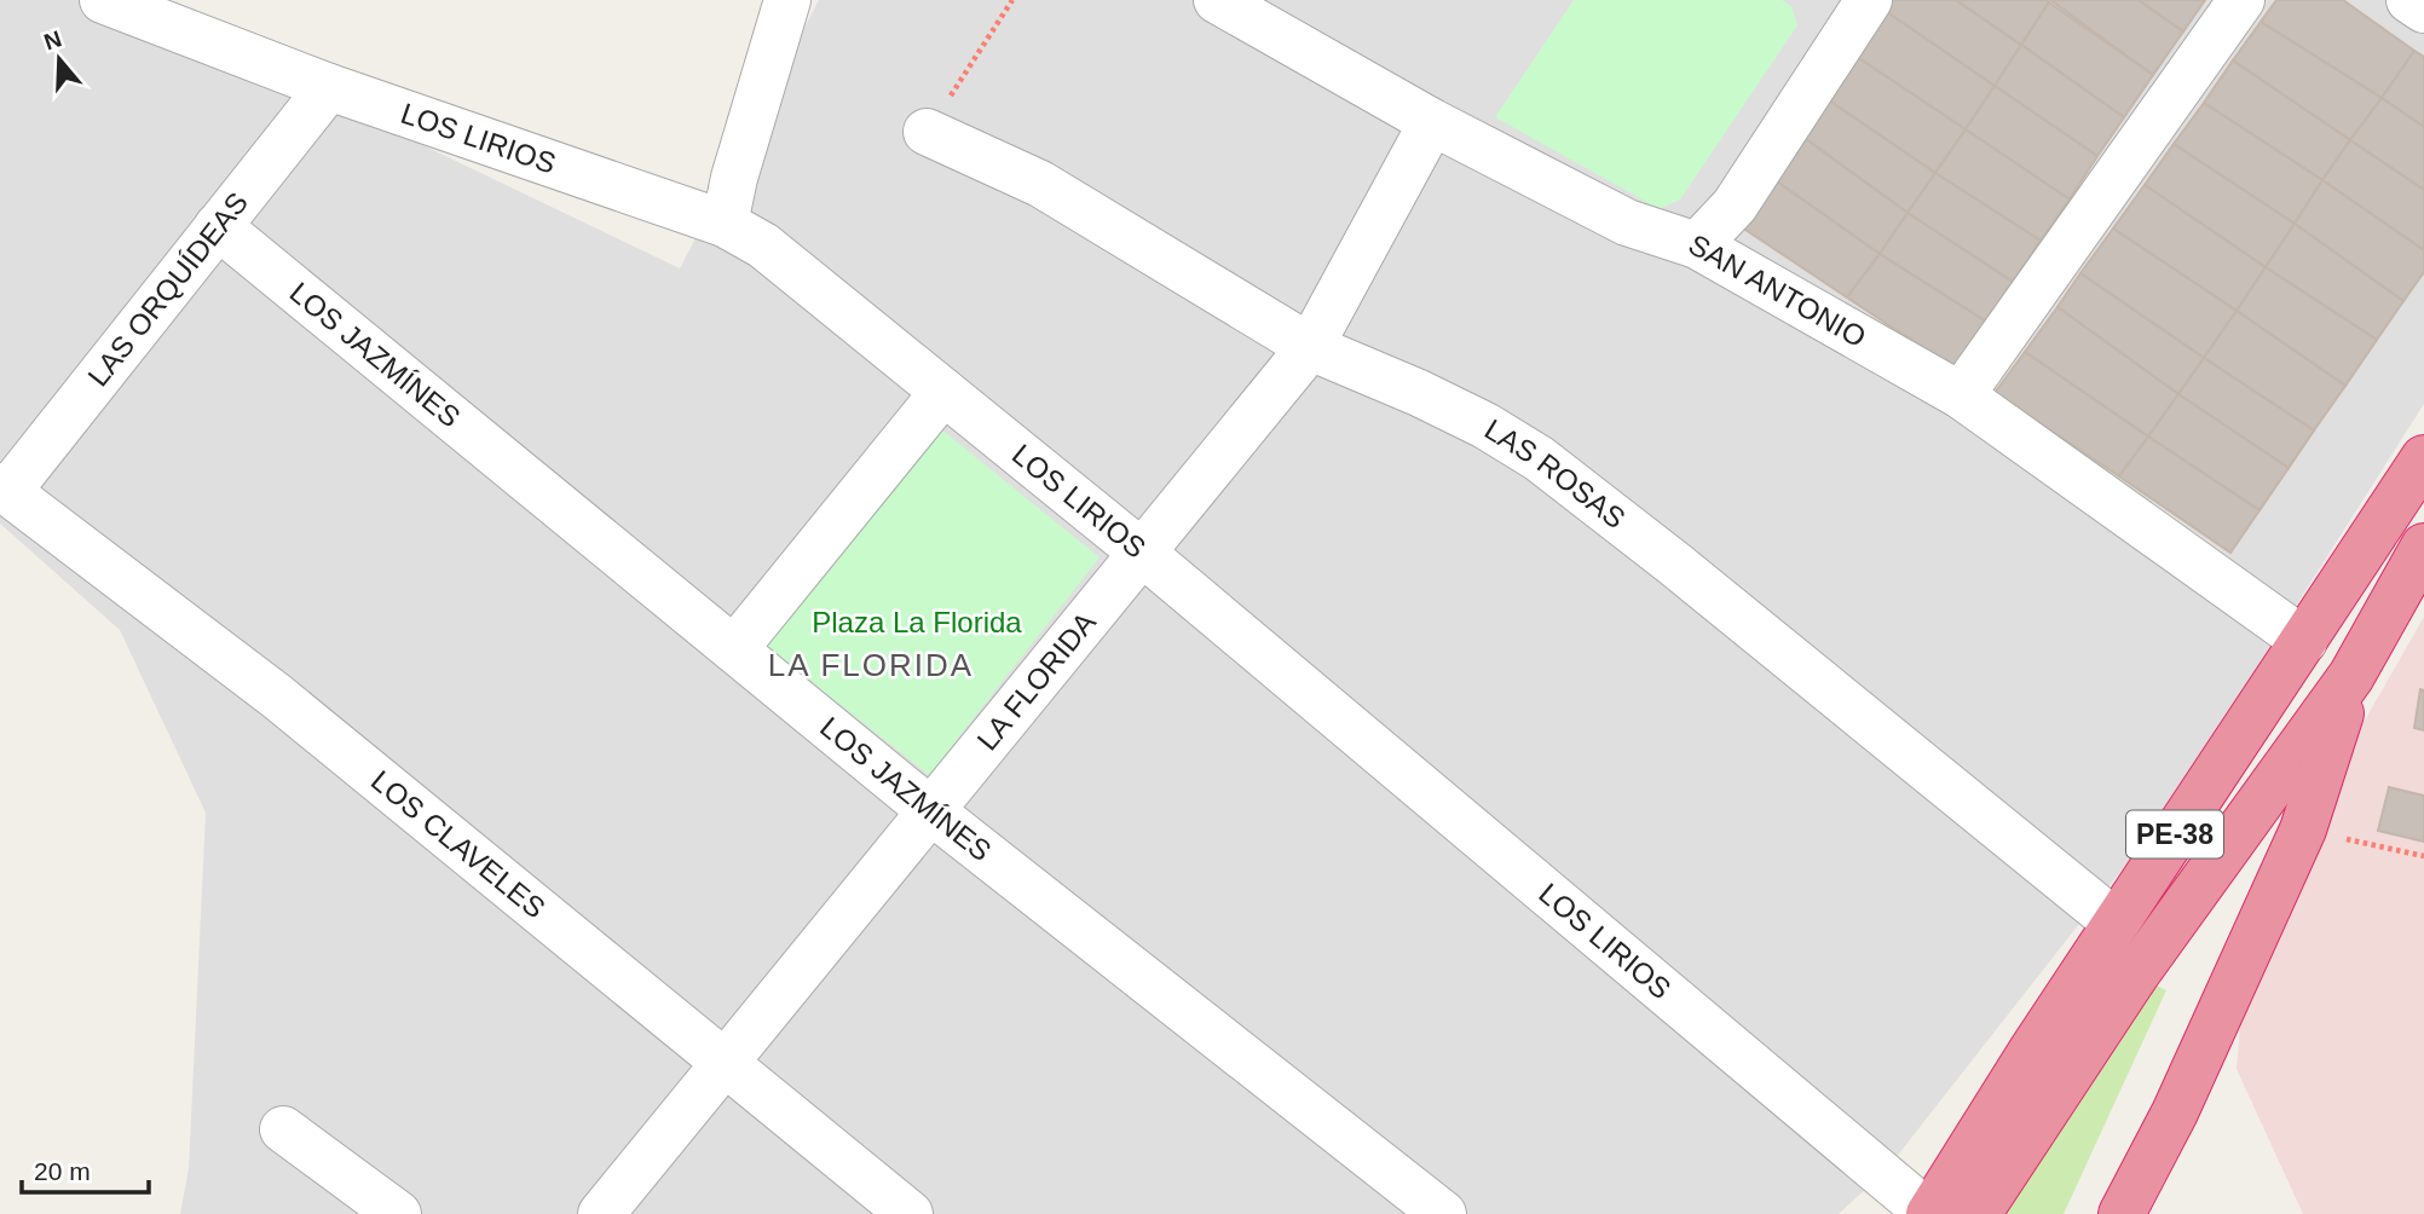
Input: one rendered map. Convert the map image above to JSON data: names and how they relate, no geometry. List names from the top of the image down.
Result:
{
  "streets": {
    "highway": ["PE-38"],
    "street": [
      "LOS LIRIOS",
      "LAS ORQUÍDEAS",
      "SAN ANTONIO",
      "LOS JAZMÍNES",
      "LAS ROSAS",
      "LA FLORIDA",
      "LOS CLAVELES"
    ]
  },
  "crossings": [
    ["LOS LIRIOS", "LAS ORQUÍDEAS"],
    ["LOS LIRIOS", "LA FLORIDA"],
    ["LOS LIRIOS", "PE-38"],
    ["LAS ORQUÍDEAS", "LOS JAZMÍNES"],
    ["LAS ORQUÍDEAS", "LOS CLAVELES"],
    ["SAN ANTONIO", "LA FLORIDA"],
    ["SAN ANTONIO", "PE-38"],
    ["LOS JAZMÍNES", "LA FLORIDA"],
    ["LAS ROSAS", "LA FLORIDA"],
    ["LAS ROSAS", "PE-38"],
    ["LA FLORIDA", "LOS CLAVELES"]
  ],
  "districts": ["LA FLORIDA"],
  "parks": ["Plaza La Florida"],
  "scale_bar": "20 m",
  "north": "top"
}
